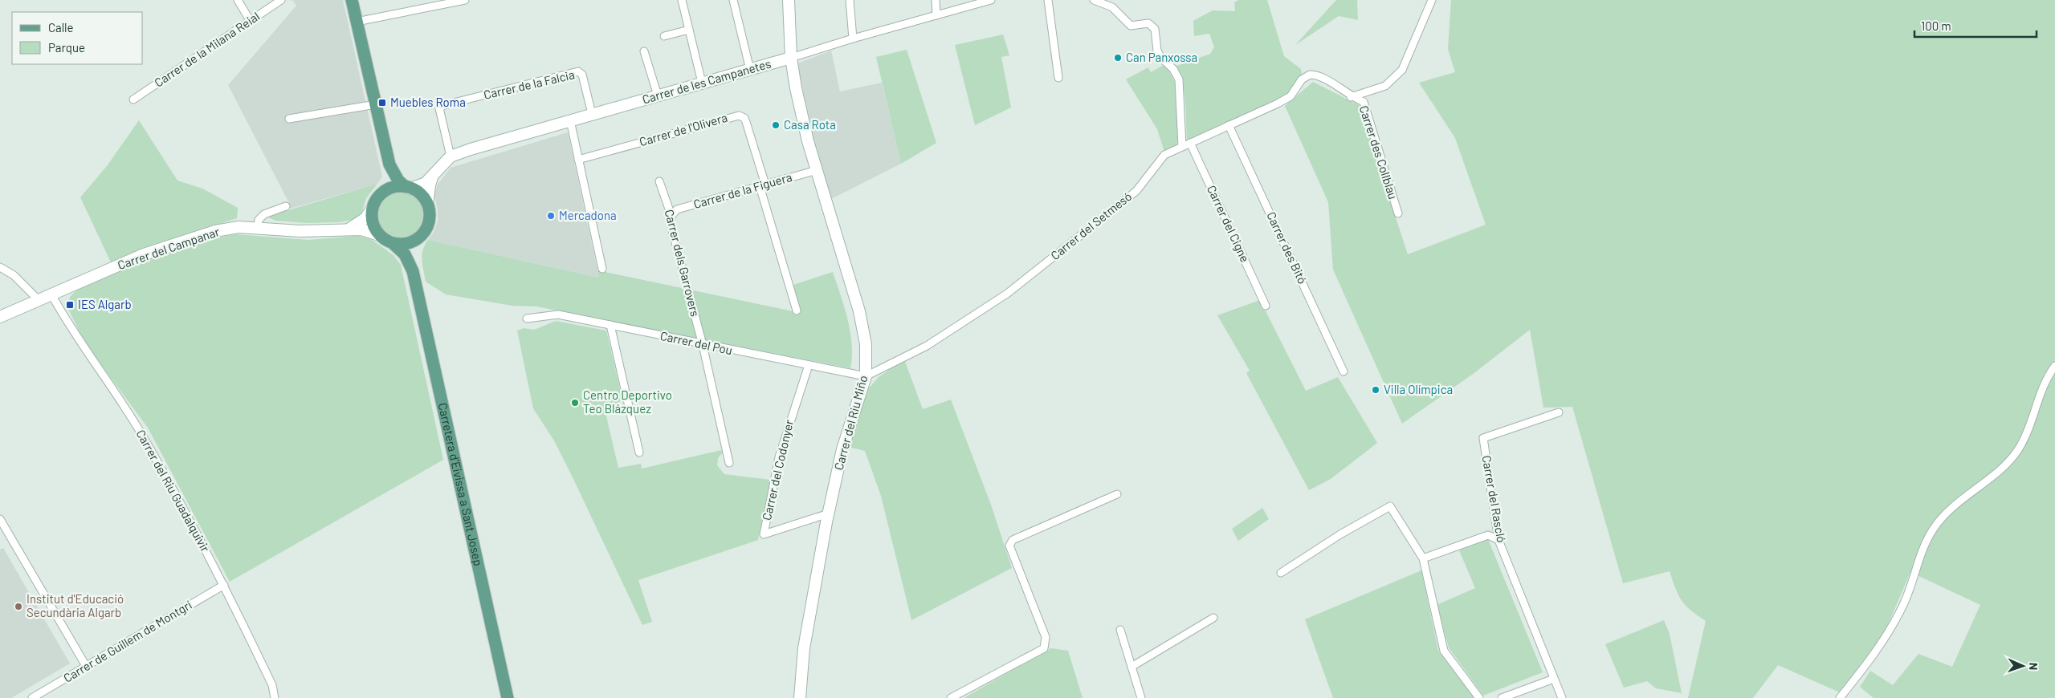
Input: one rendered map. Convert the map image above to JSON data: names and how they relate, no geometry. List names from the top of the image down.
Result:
{
  "streets": {
    "main road": ["Carretera d'Eivissa a Sant Josep"],
    "street": [
      "Carrer de la Milana Reial",
      "Carrer de les Campanetes",
      "Carrer de la Falcia",
      "Carrer de l'Olivera",
      "Carrer des Collblau",
      "Carrer de la Figuera",
      "Carrer del Cigne",
      "Carrer del Setmesó",
      "Carrer des Bitó",
      "Carrer del Campanar",
      "Carrer dels Garrovers",
      "Carrer del Pou",
      "Carrer del Riu Miño",
      "Carrer del Codonyer",
      "Carrer del Riu Guadalquivir",
      "Carrer del Rascló",
      "Carrer de Guillem de Montgrí"
    ]
  },
  "crossings": [
    ["Carrer de les Campanetes", "Carrer de la Falcia"],
    ["Carrer de les Campanetes", "Carrer del Riu Miño"],
    ["Carrer de l'Olivera", "Carrer de la Figuera"],
    ["Carrer des Collblau", "Carrer del Setmesó"],
    ["Carrer de la Figuera", "Carrer dels Garrovers"],
    ["Carrer de la Figuera", "Carrer del Riu Miño"],
    ["Carrer del Cigne", "Carrer del Setmesó"],
    ["Carrer del Setmesó", "Carrer des Bitó"],
    ["Carrer del Setmesó", "Carrer del Pou"],
    ["Carrer del Setmesó", "Carrer del Riu Miño"],
    ["Carrer del Campanar", "Carretera d'Eivissa a Sant Josep"],
    ["Carrer del Campanar", "Carrer del Riu Guadalquivir"],
    ["Carrer dels Garrovers", "Carrer del Pou"],
    ["Carrer del Pou", "Carrer del Riu Miño"],
    ["Carrer del Pou", "Carrer del Codonyer"],
    ["Carrer del Riu Miño", "Carrer del Codonyer"],
    ["Carrer del Riu Guadalquivir", "Carrer de Guillem de Montgrí"]
  ],
  "places": {
    "other": [
      "Can Panxossa",
      "Casa Rota",
      "Mercadona",
      "Villa Olímpica",
      "Centro Deportivo Teo Blázquez",
      "Institut d'Educació Secundària Algarb"
    ],
    "transit": ["Muebles Roma", "IES Algarb"]
  },
  "legend": ["Calle", "Parque"],
  "scale_bar": "100 m",
  "north": "right"
}
